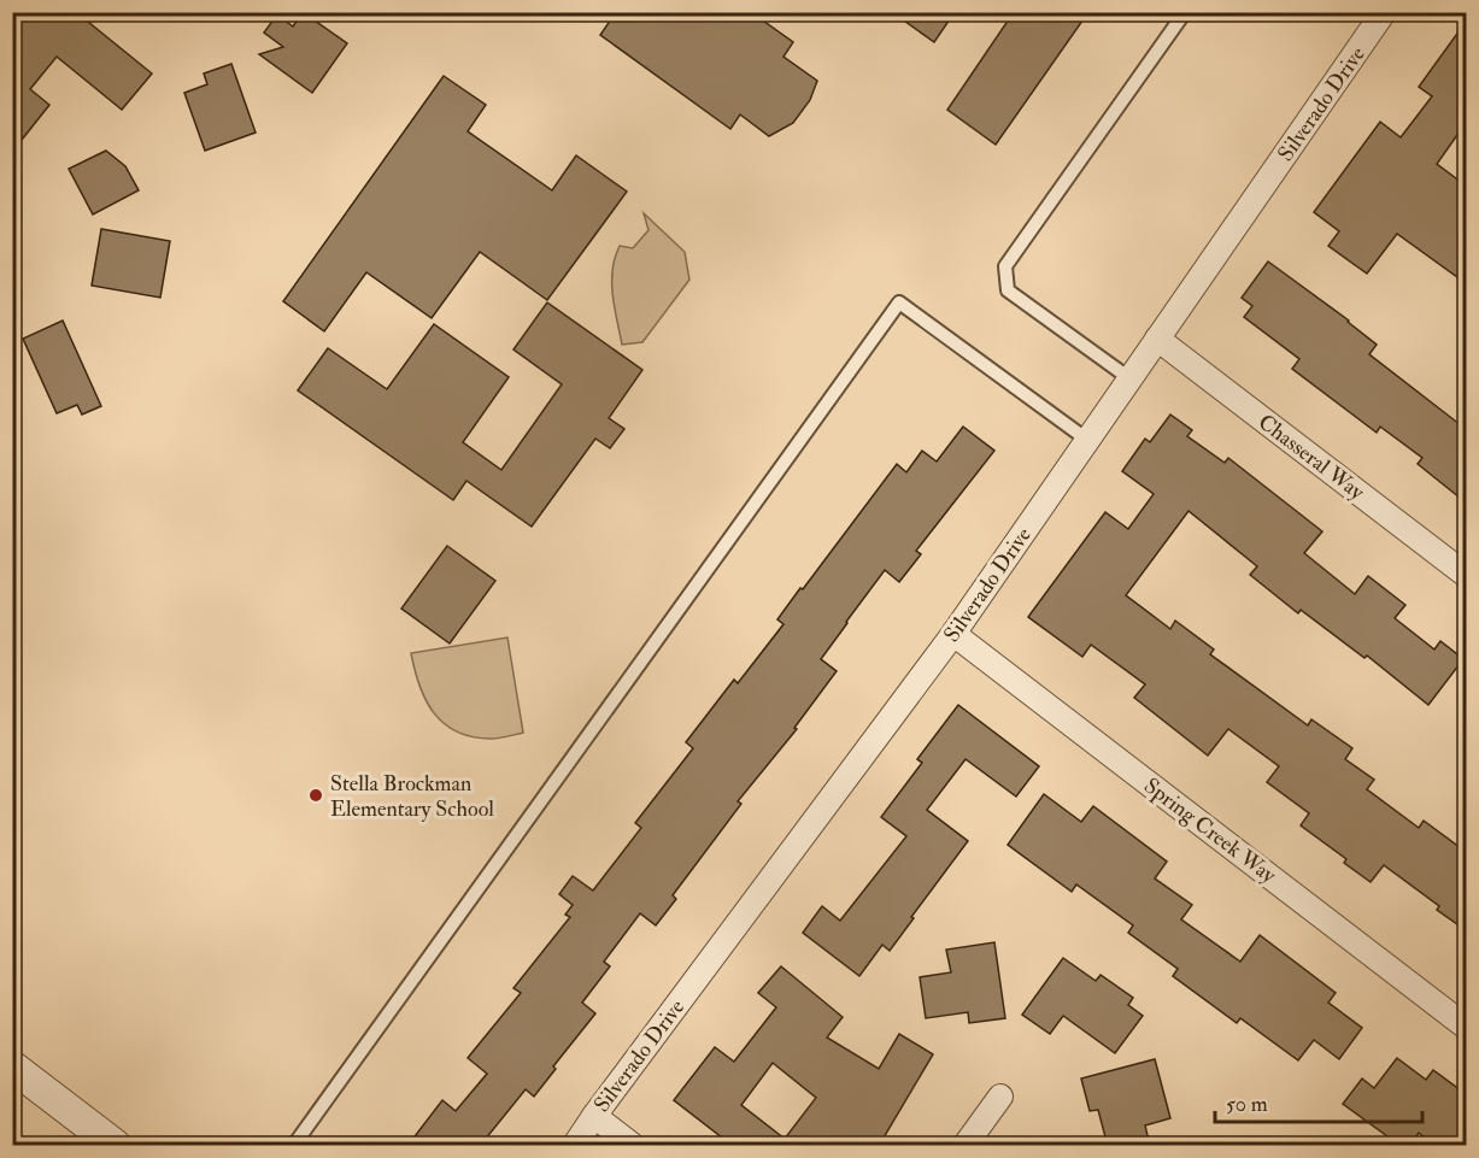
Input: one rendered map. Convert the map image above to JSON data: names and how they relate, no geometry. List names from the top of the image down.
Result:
{
  "streets": {
    "street": ["Silverado Drive", "Chasseral Way", "Spring Creek Way"]
  },
  "crossings": [
    ["Silverado Drive", "Chasseral Way"],
    ["Silverado Drive", "Spring Creek Way"]
  ],
  "places": ["Stella Brockman Elementary School"],
  "scale_bar": "50 m"
}
